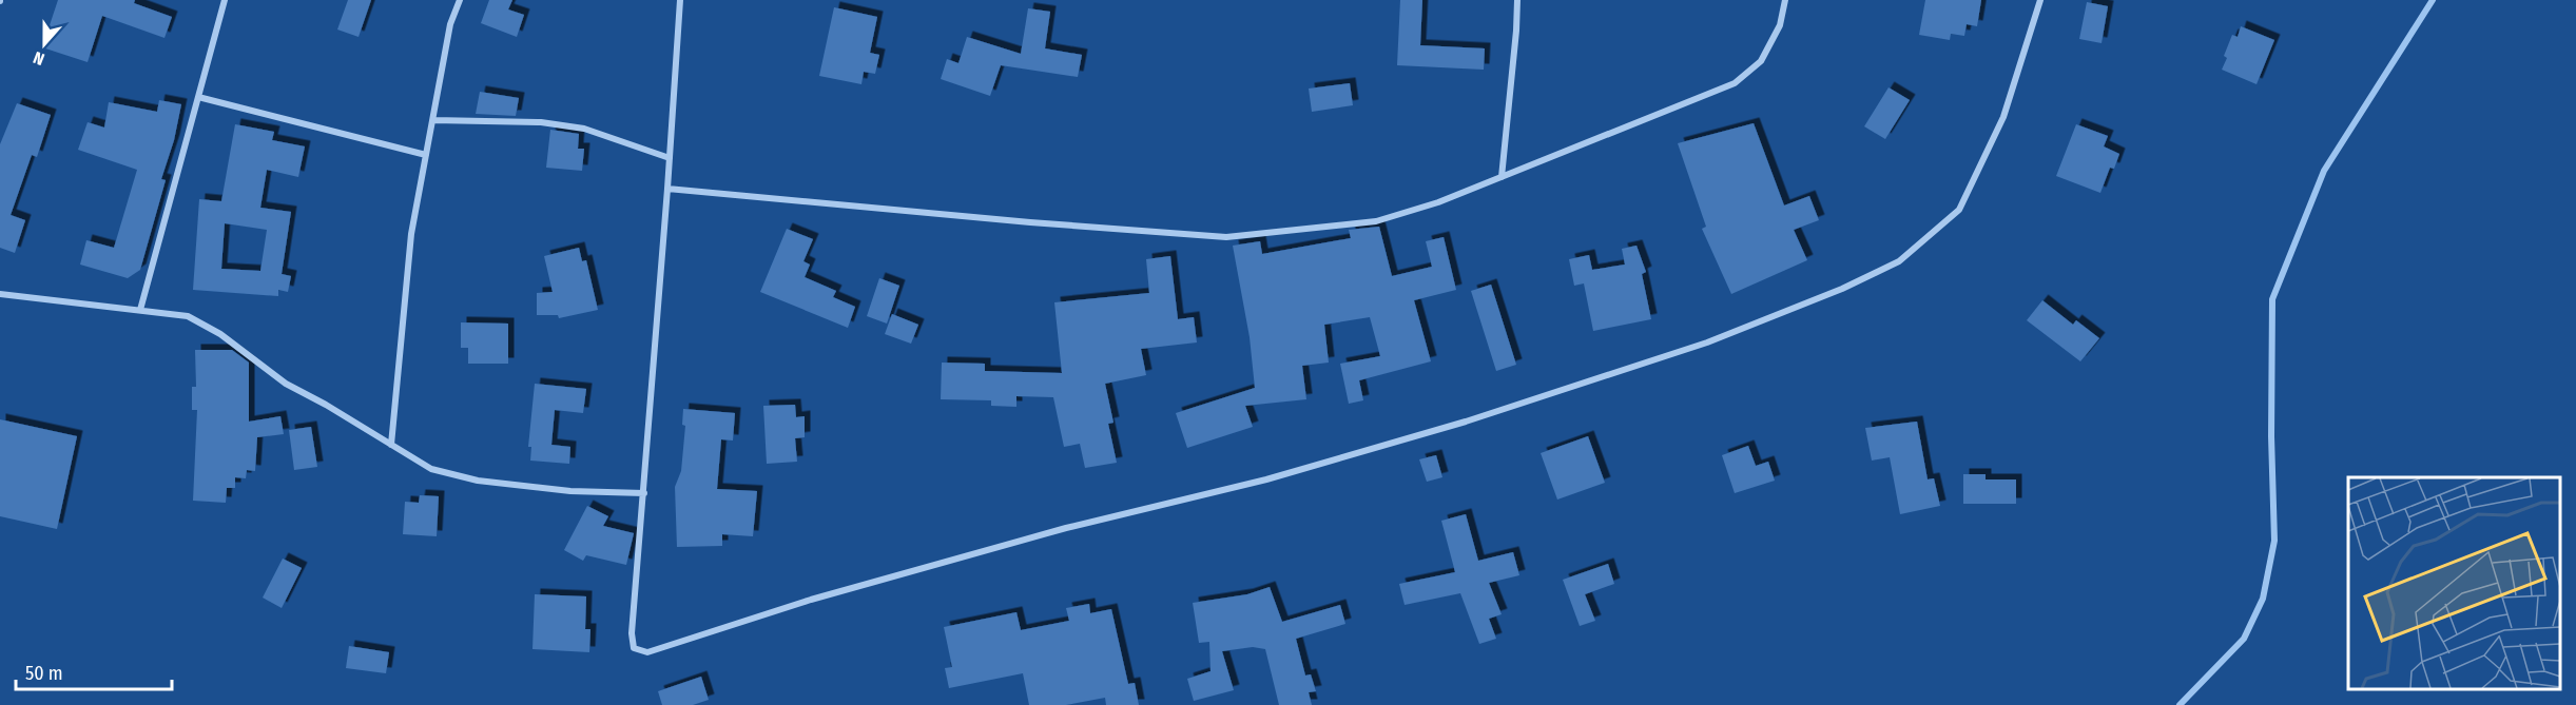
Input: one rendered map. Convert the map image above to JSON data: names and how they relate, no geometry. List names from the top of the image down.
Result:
{
  "scale_bar": "50 m",
  "north": "bottom"
}
